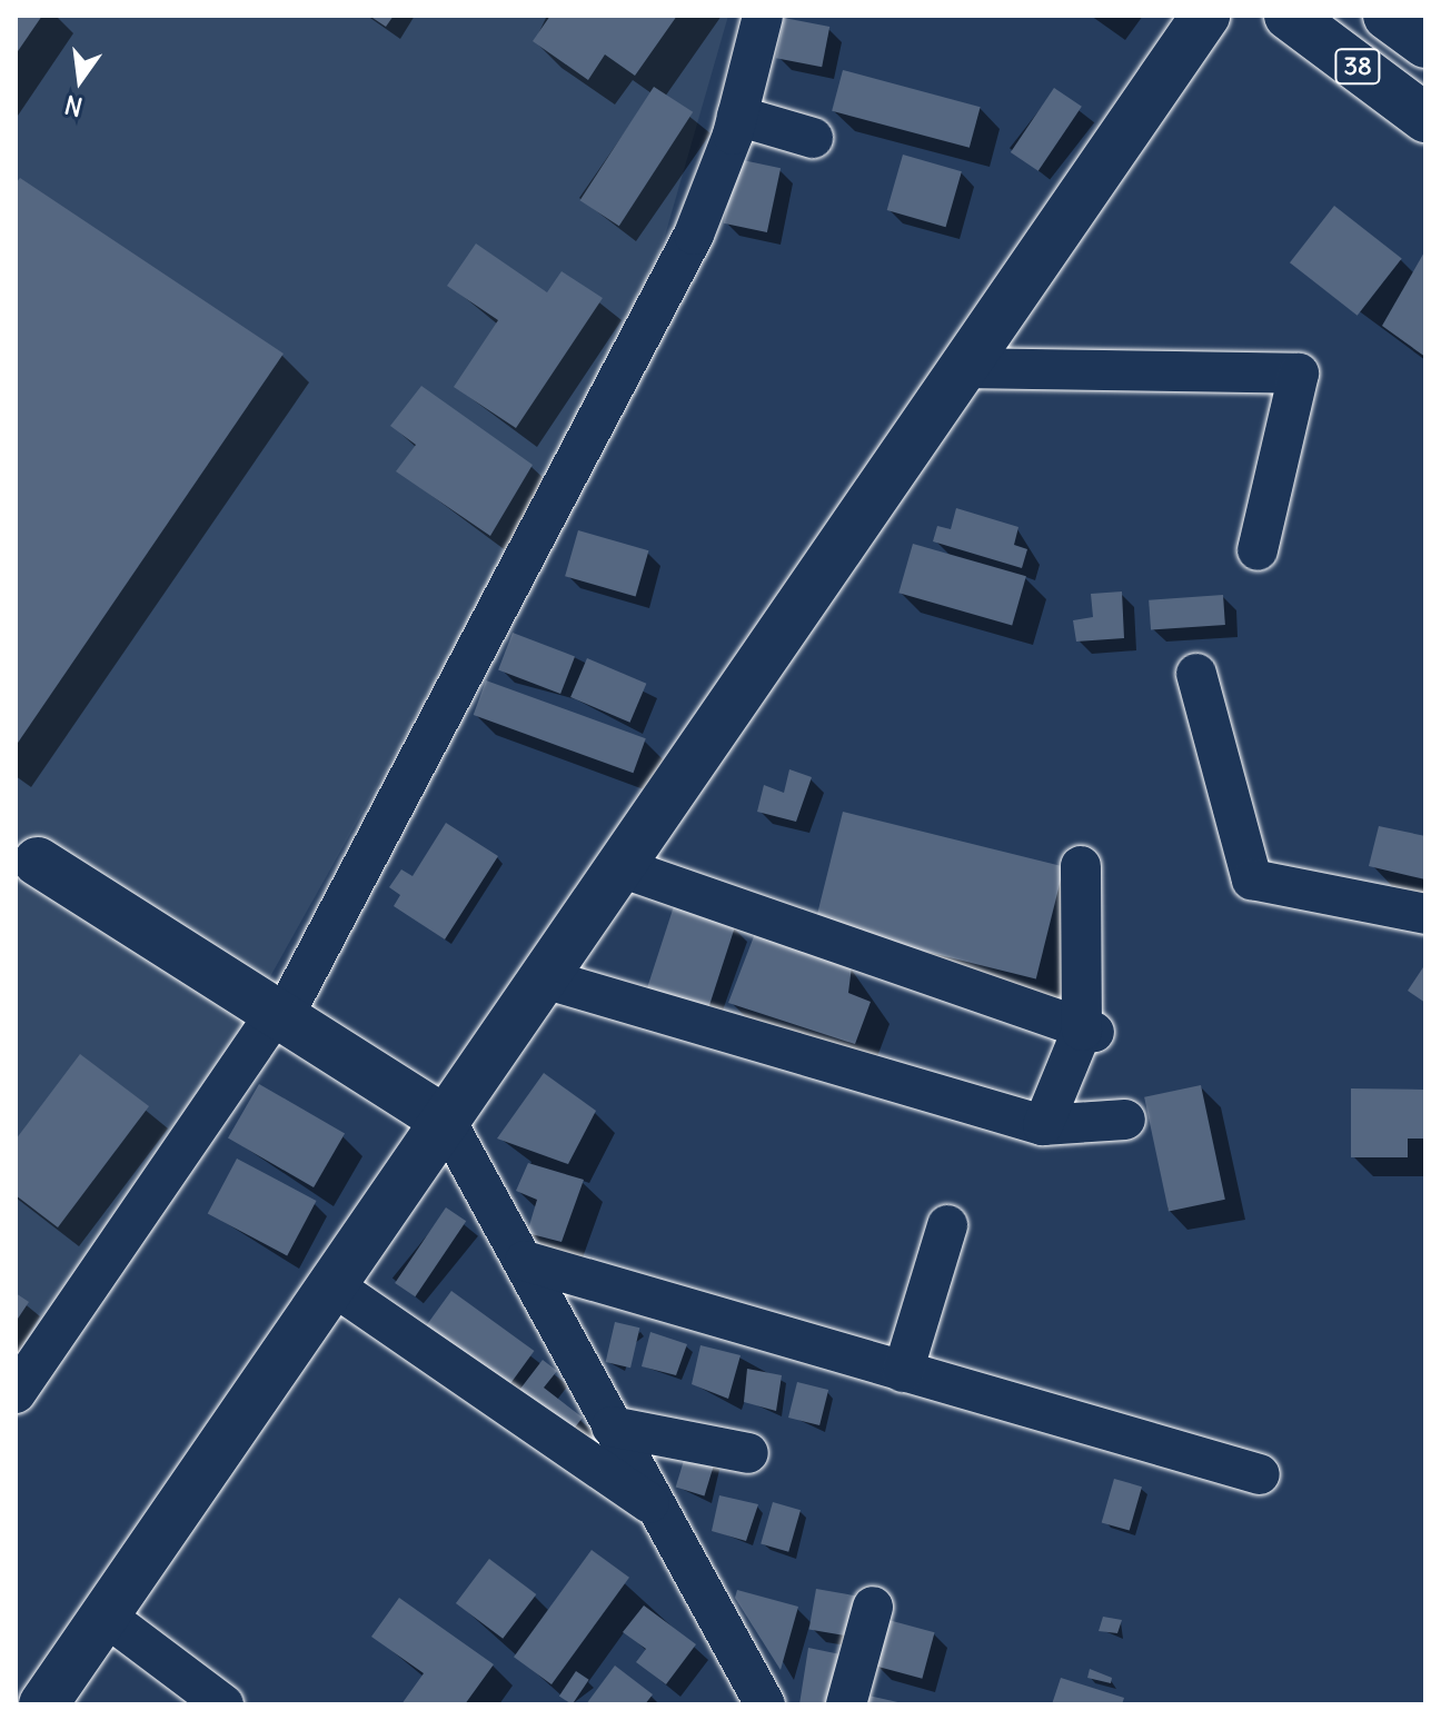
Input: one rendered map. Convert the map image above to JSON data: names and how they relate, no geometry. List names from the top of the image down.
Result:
{
  "streets": {
    "street": ["38"]
  },
  "north": "bottom"
}
